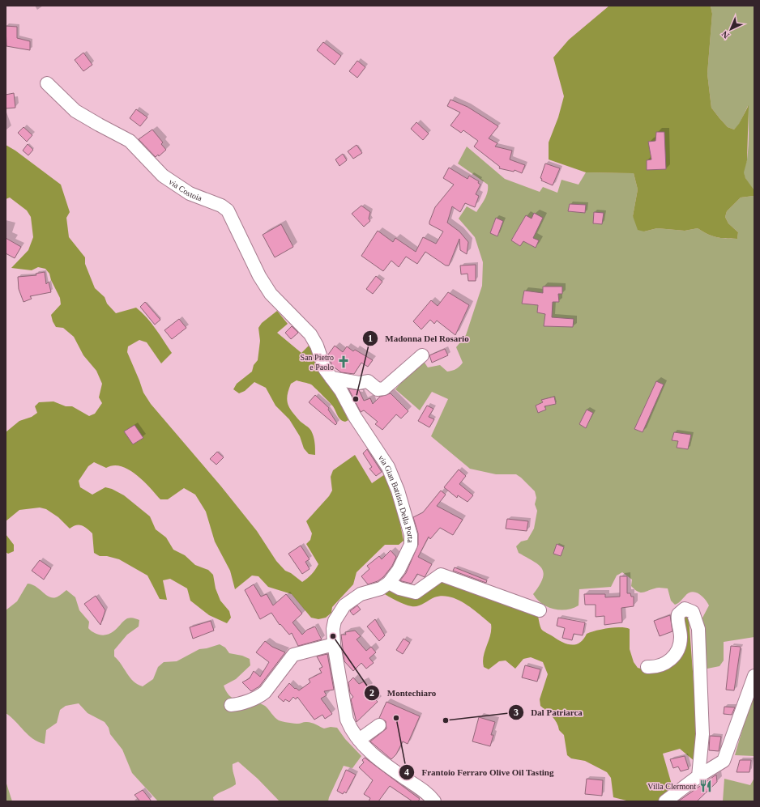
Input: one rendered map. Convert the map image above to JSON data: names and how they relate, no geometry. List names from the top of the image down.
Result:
{
  "streets": {
    "street": ["via Costoia", "via Gian Battista Della Porta"]
  },
  "crossings": [
    ["via Costoia", "via Gian Battista Della Porta"]
  ],
  "places": {
    "church": ["San Pietro e Paolo"],
    "other": [
      "Madonna Del Rosario",
      "Montechiaro",
      "Frantoio Ferraro Olive Oil Tasting",
      "Dal Patriarca"
    ],
    "restaurant": ["Villa Clermont"]
  },
  "north": "bottom left"
}
